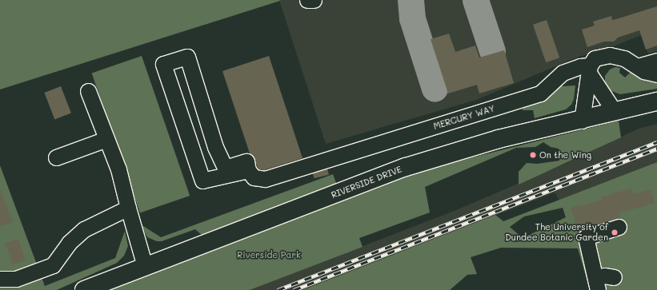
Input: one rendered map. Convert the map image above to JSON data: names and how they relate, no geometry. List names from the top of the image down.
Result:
{
  "streets": {
    "main road": ["RIVERSIDE DRIVE"],
    "street": ["MERCURY WAY"]
  },
  "parks": ["Riverside Park"],
  "places": ["On the Wing", "The University of Dundee Botanic Garden"]
}
